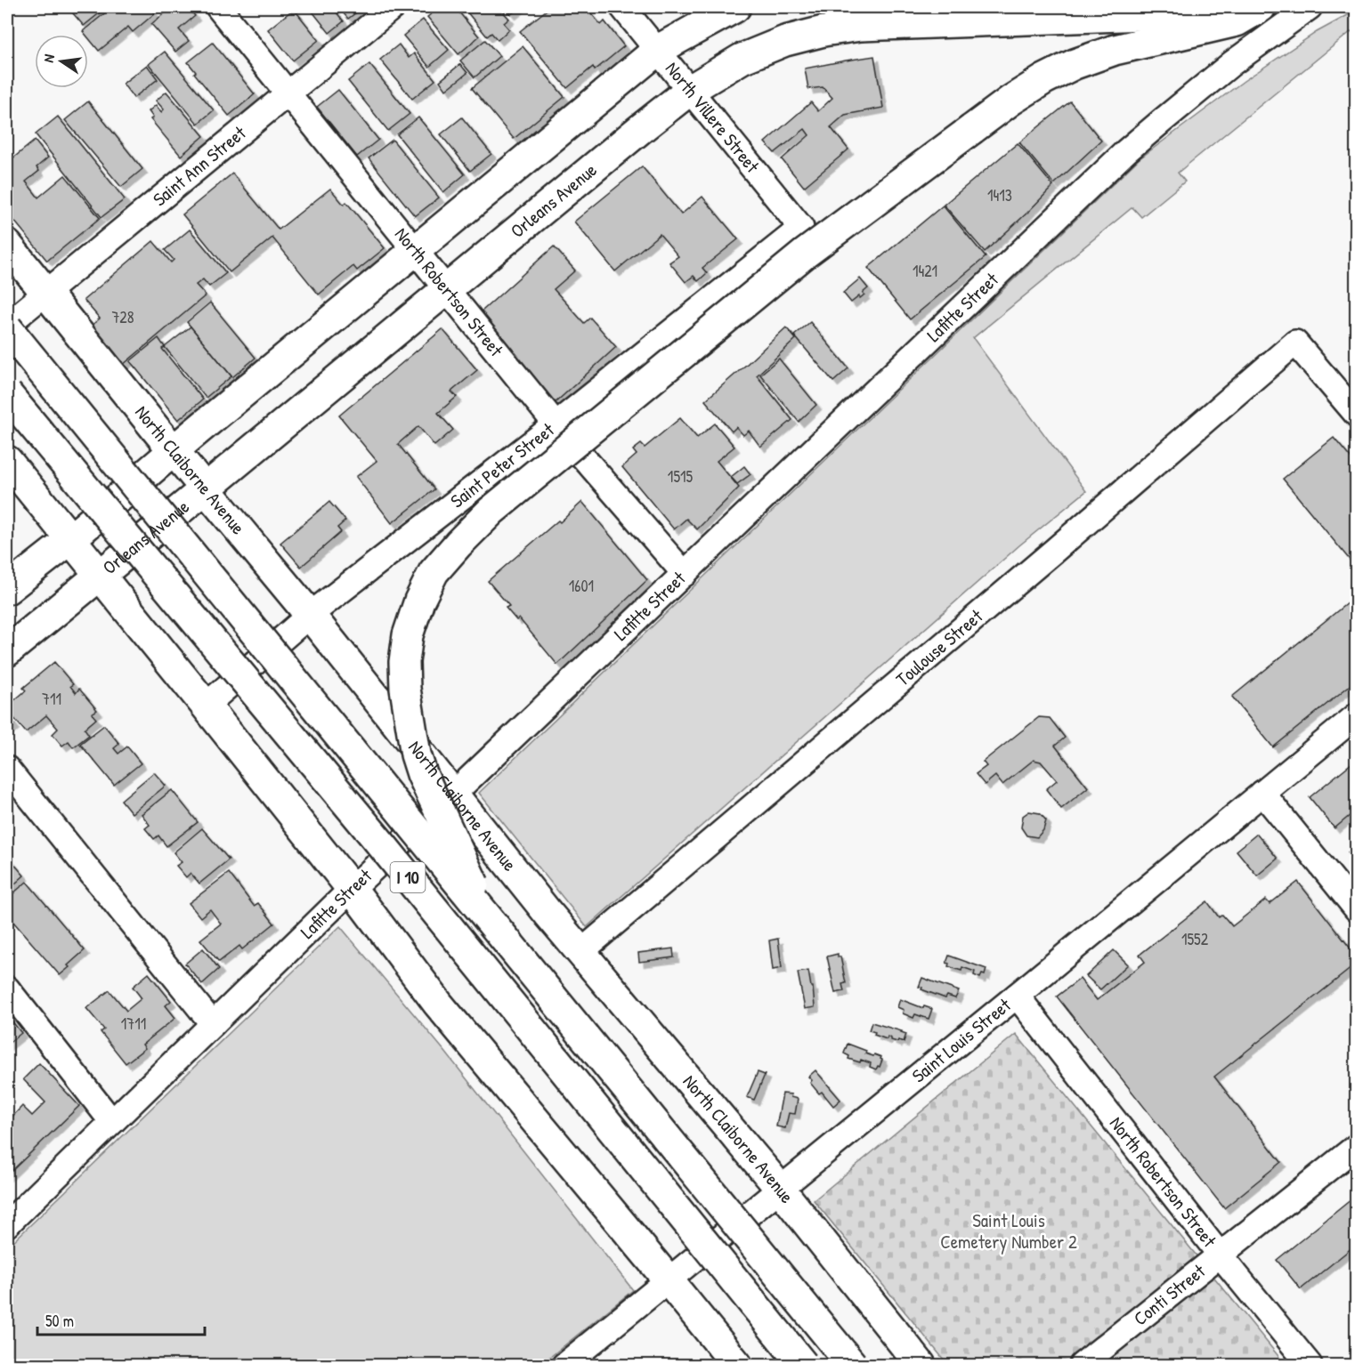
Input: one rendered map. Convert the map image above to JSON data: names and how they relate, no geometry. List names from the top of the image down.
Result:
{
  "streets": {
    "main road": ["Orleans Avenue", "North Claiborne Avenue", "I 10"],
    "street": [
      "North Villere Street",
      "Saint Ann Street",
      "North Robertson Street",
      "Lafitte Street",
      "Saint Peter Street",
      "Toulouse Street",
      "Saint Louis Street",
      "Conti Street"
    ]
  },
  "crossings": [
    ["North Villere Street", "Orleans Avenue"],
    ["North Villere Street", "Saint Peter Street"],
    ["Saint Ann Street", "North Robertson Street"],
    ["Saint Ann Street", "North Claiborne Avenue"],
    ["Saint Ann Street", "I 10"],
    ["Orleans Avenue", "North Robertson Street"],
    ["Orleans Avenue", "North Claiborne Avenue"],
    ["North Robertson Street", "Lafitte Street"],
    ["North Robertson Street", "Saint Peter Street"],
    ["North Robertson Street", "Saint Louis Street"],
    ["North Robertson Street", "Conti Street"],
    ["Lafitte Street", "North Claiborne Avenue"],
    ["Saint Peter Street", "North Claiborne Avenue"],
    ["North Claiborne Avenue", "Toulouse Street"],
    ["North Claiborne Avenue", "Saint Louis Street"]
  ],
  "parks": ["Saint Louis Cemetery Number 2"],
  "house_numbers": [
    "1413",
    "1421",
    "728",
    "1515",
    "1601",
    "711",
    "1552",
    "1711"
  ],
  "scale_bar": "50 m",
  "north": "left"
}
